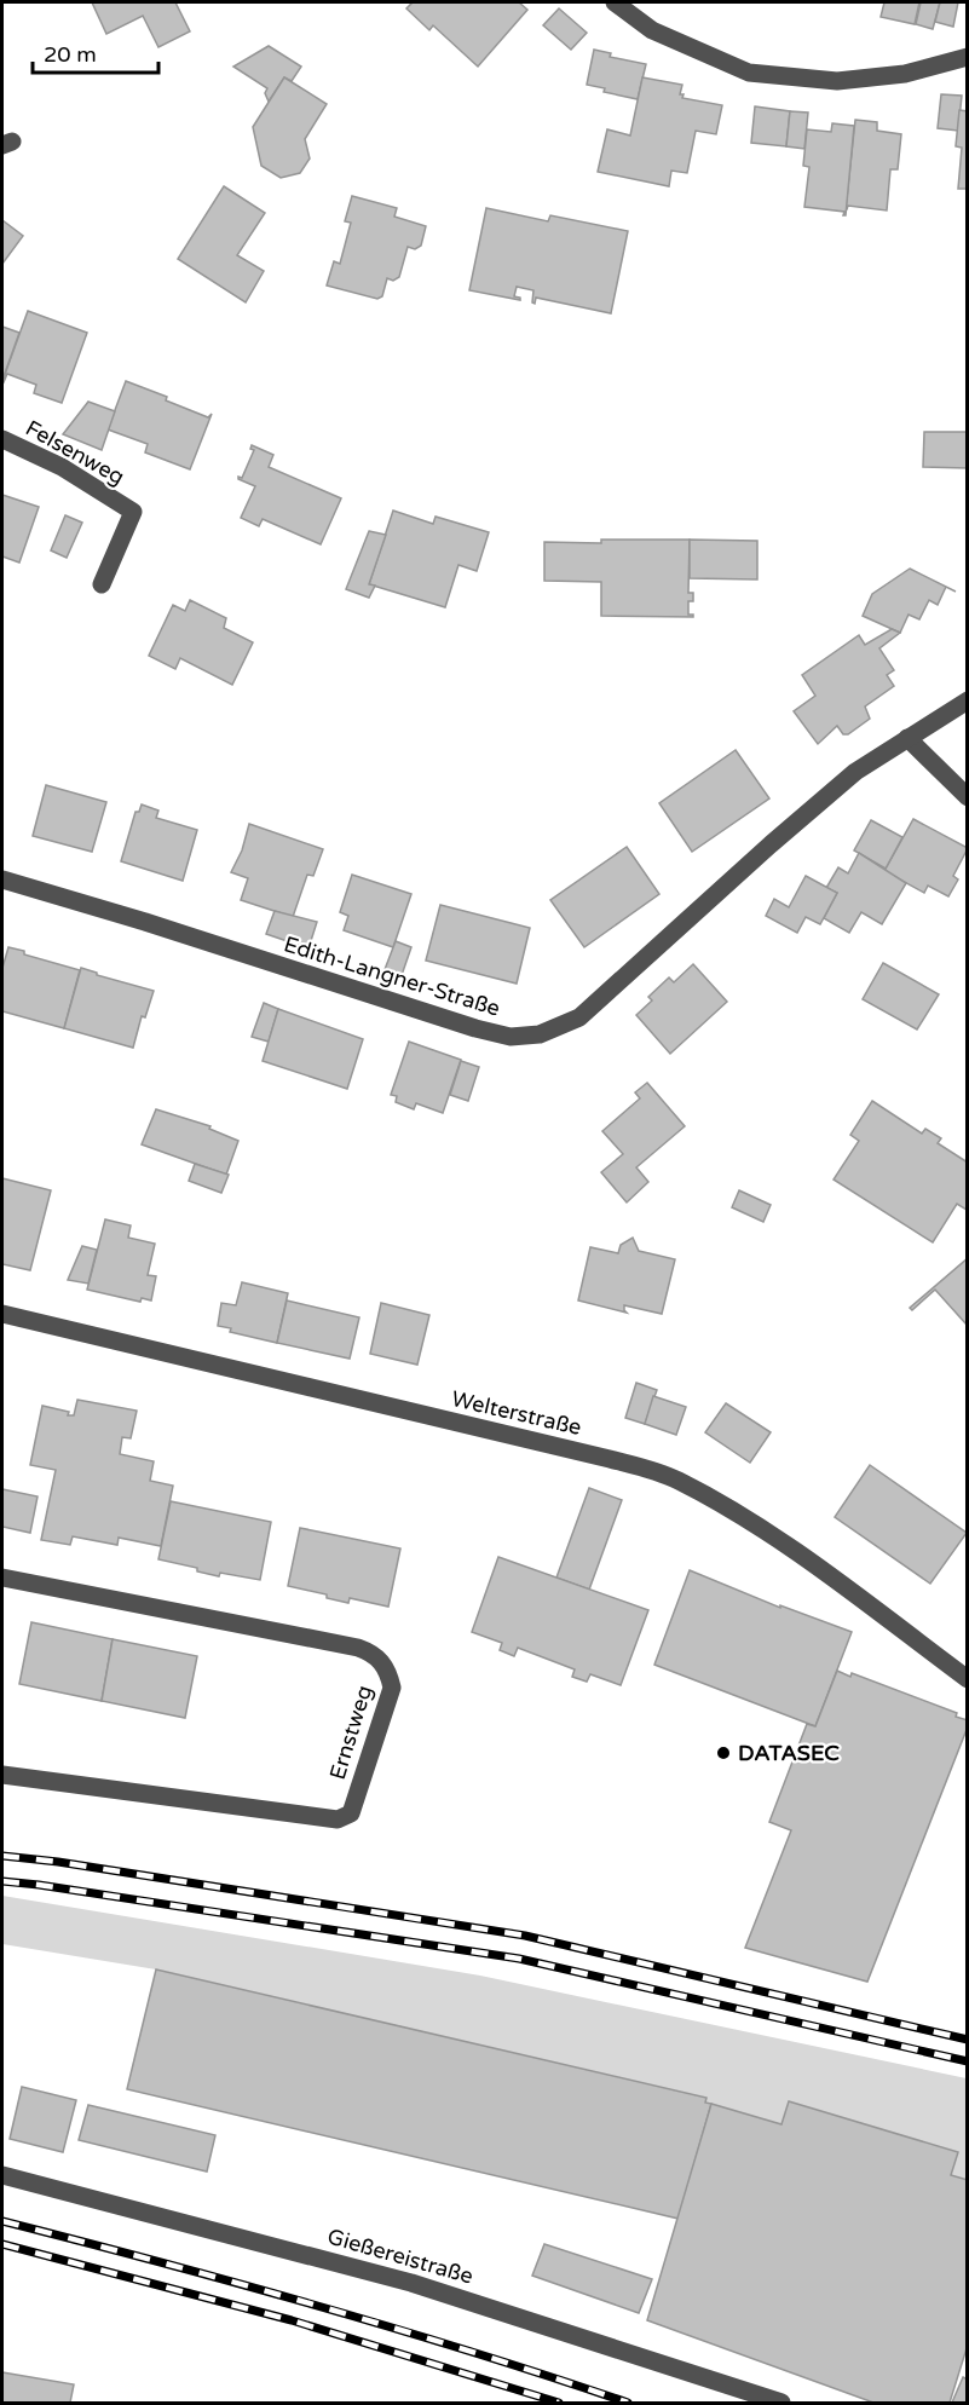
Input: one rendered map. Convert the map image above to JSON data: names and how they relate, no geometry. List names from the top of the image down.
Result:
{
  "streets": {
    "street": [
      "Felsenweg",
      "Edith-Langner-Straße",
      "Welterstraße",
      "Ernstweg",
      "Gießereistraße"
    ]
  },
  "places": ["DATASEC"],
  "scale_bar": "20 m"
}
